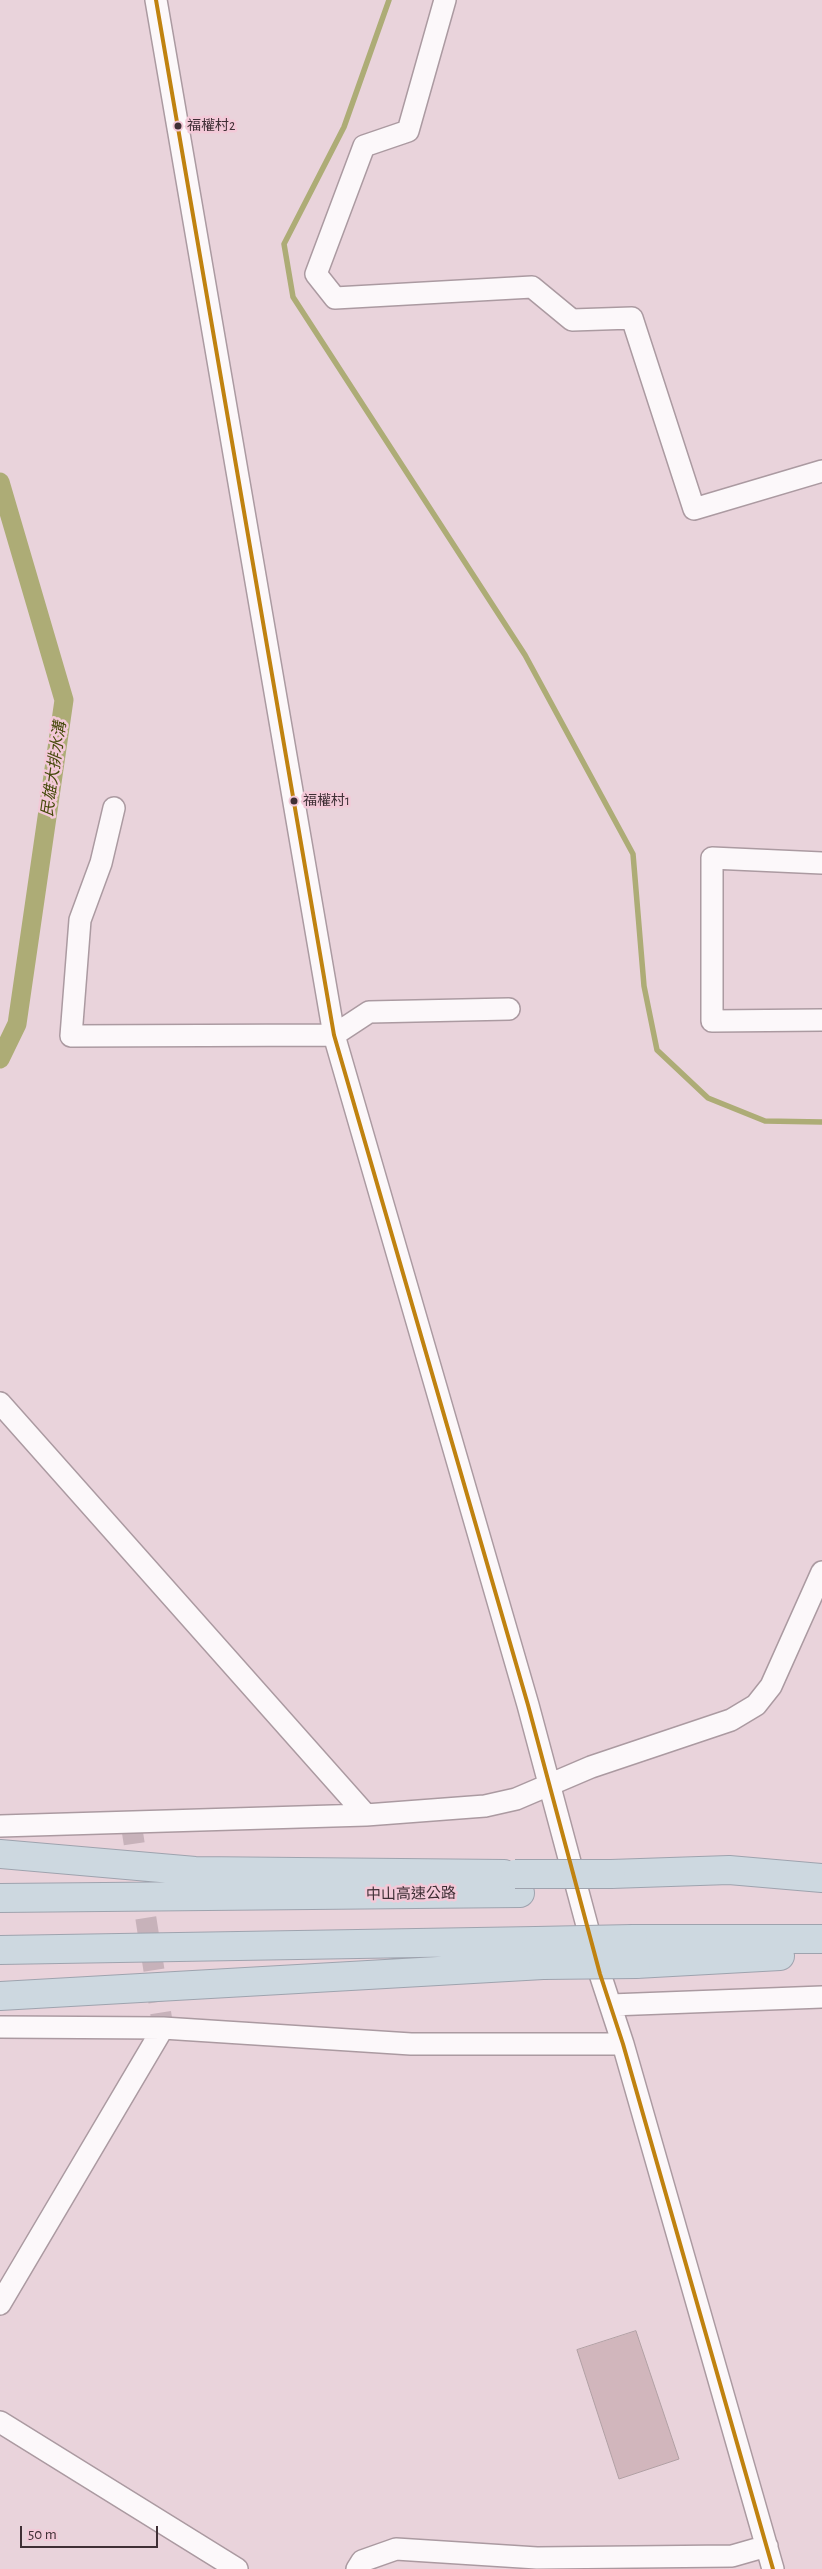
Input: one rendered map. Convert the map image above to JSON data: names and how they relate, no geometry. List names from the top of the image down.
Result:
{
  "streets": {
    "highway": ["中山高速公路"]
  },
  "water": ["民雄大排水溝"],
  "places": ["福權村2", "福權村1"],
  "scale_bar": "50 m"
}
